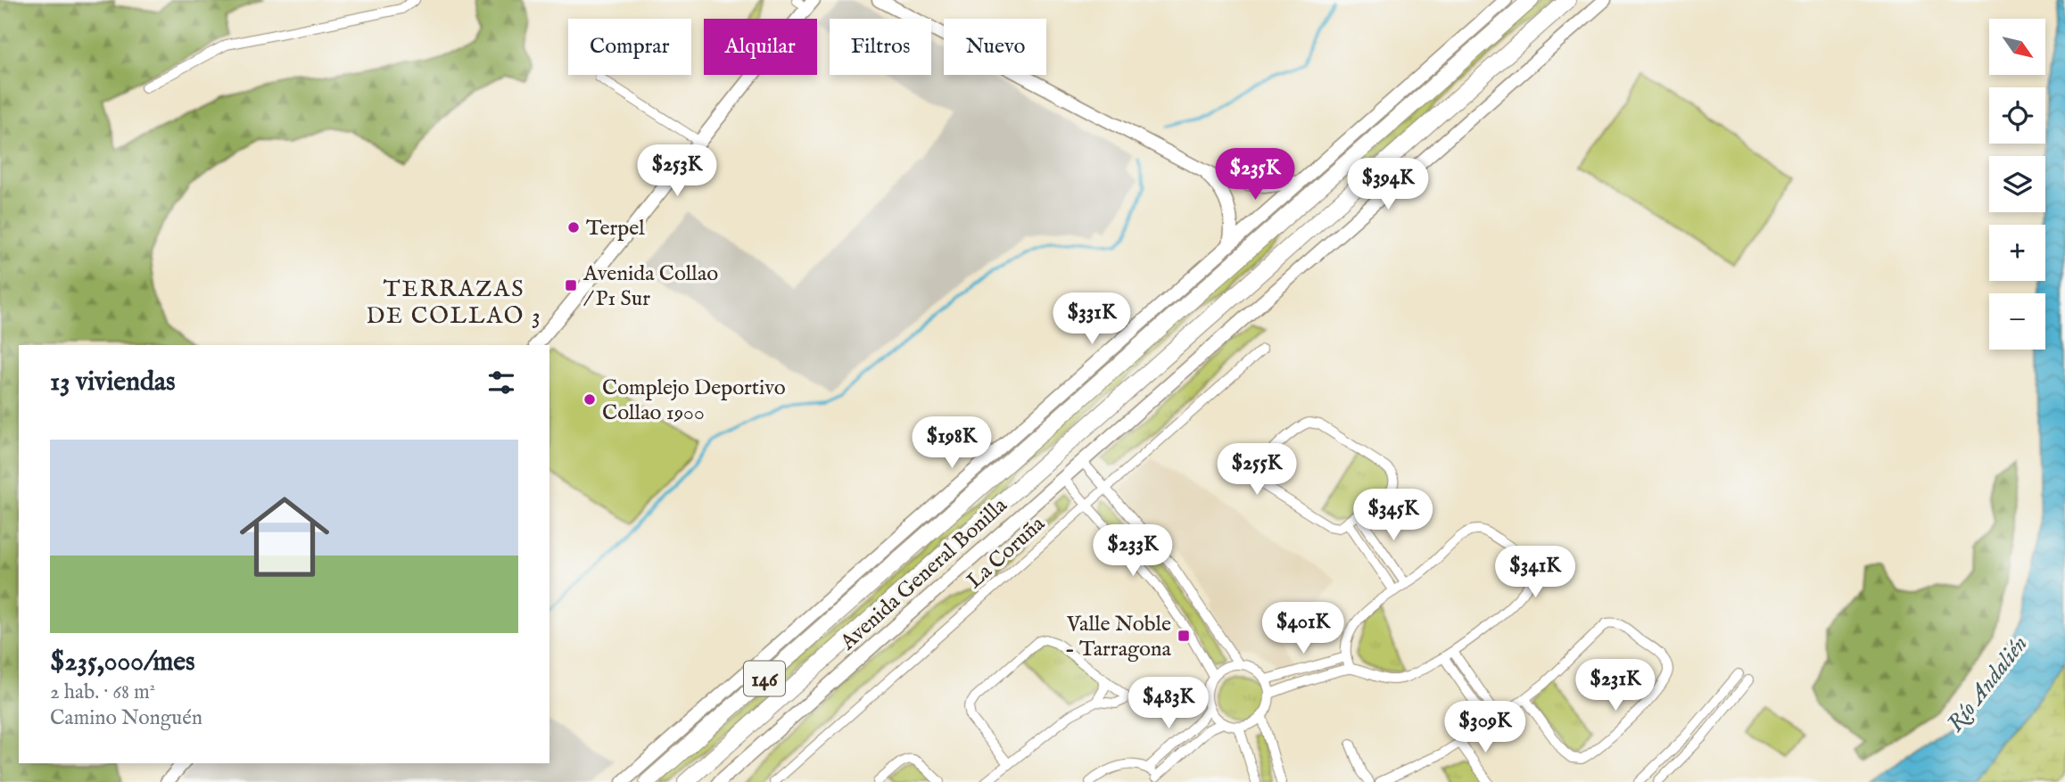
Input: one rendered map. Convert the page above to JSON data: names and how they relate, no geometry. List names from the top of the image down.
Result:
{
  "streets": {
    "highway": ["146"],
    "main road": ["Avenida General Bonilla"],
    "street": ["La Coruña"]
  },
  "districts": ["TERRAZAS DE COLLAO 3"],
  "water": ["Río Andalién"],
  "places": {
    "other": ["Terpel", "Complejo Deportivo Collao 1900"],
    "transit": ["Avenida Collao / P1 Sur", "Valle Noble - Tarragona"]
  },
  "north": "bottom right",
  "page": {
    "map_buttons": ["+", "−"],
    "chip": [
      "Comprar",
      "Alquilar",
      "Filtros",
      "Nuevo"
    ],
    "price": [
      "$253K",
      "$235K",
      "$394K",
      "$331K",
      "$198K",
      "$255K",
      "$345K",
      "$233K",
      "$341K",
      "$401K",
      "$231K",
      "$483K",
      "$309K"
    ],
    "heading": "13 viviendas",
    "list": [
      {
        "name": "$235,000/mes",
        "note": "2 hab. · 68 m² · Camino Nonguén"
      }
    ]
  }
}
